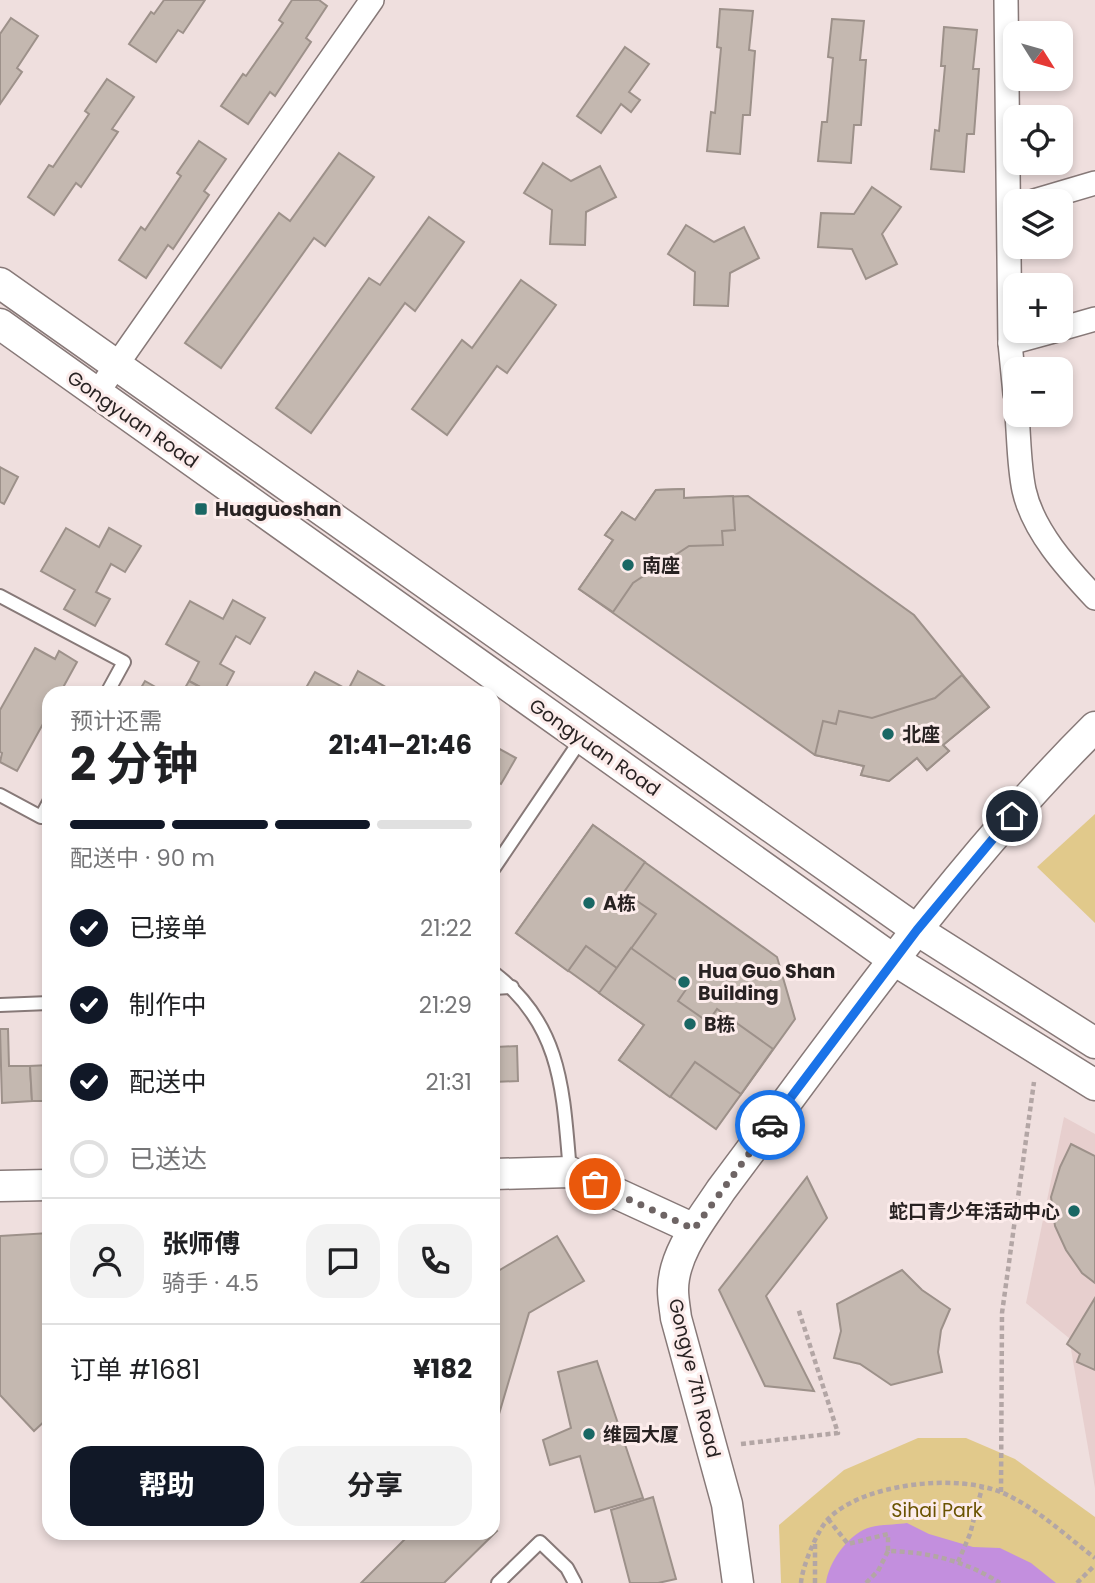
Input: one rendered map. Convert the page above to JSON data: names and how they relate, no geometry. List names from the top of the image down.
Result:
{
  "streets": {
    "street": ["Gongyuan Road", "Gongye 7th Road"]
  },
  "crossings": [
    ["Gongyuan Road", "Gongye 7th Road"]
  ],
  "parks": ["Sihai Park"],
  "places": {
    "transit": ["Huaguoshan"],
    "other": [
      "南座",
      "北座",
      "A栋",
      "Hua Guo Shan Building",
      "B栋",
      "蛇口青少年活动中心",
      "维园大厦"
    ]
  },
  "north": "bottom right",
  "page": {
    "map_buttons": ["+", "−"],
    "heading": ["2 分钟", "预计还需", "21:41–21:46"],
    "panel": [
      "张师傅",
      "骑手 · 4.5",
      "订单 #1681",
      "¥182"
    ],
    "bar": "配送中 · 90 m",
    "list": [
      ["已接单", "21:22"],
      ["制作中", "21:29"],
      ["配送中", "21:31"],
      "已送达"
    ],
    "buttons": ["帮助", "分享"]
  }
}
